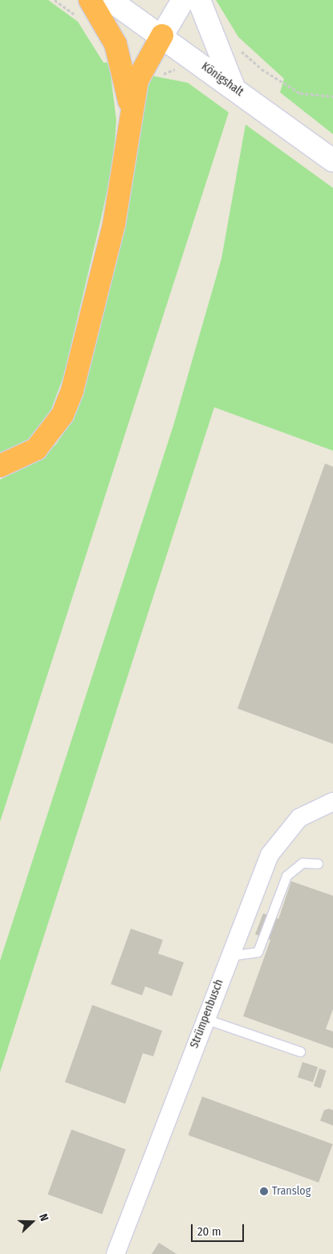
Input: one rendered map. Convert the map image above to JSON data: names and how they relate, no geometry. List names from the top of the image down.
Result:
{
  "streets": {
    "main road": ["Königshalt"],
    "street": ["Strümpenbusch"]
  },
  "places": ["Translog"],
  "scale_bar": "20 m",
  "north": "right"
}
